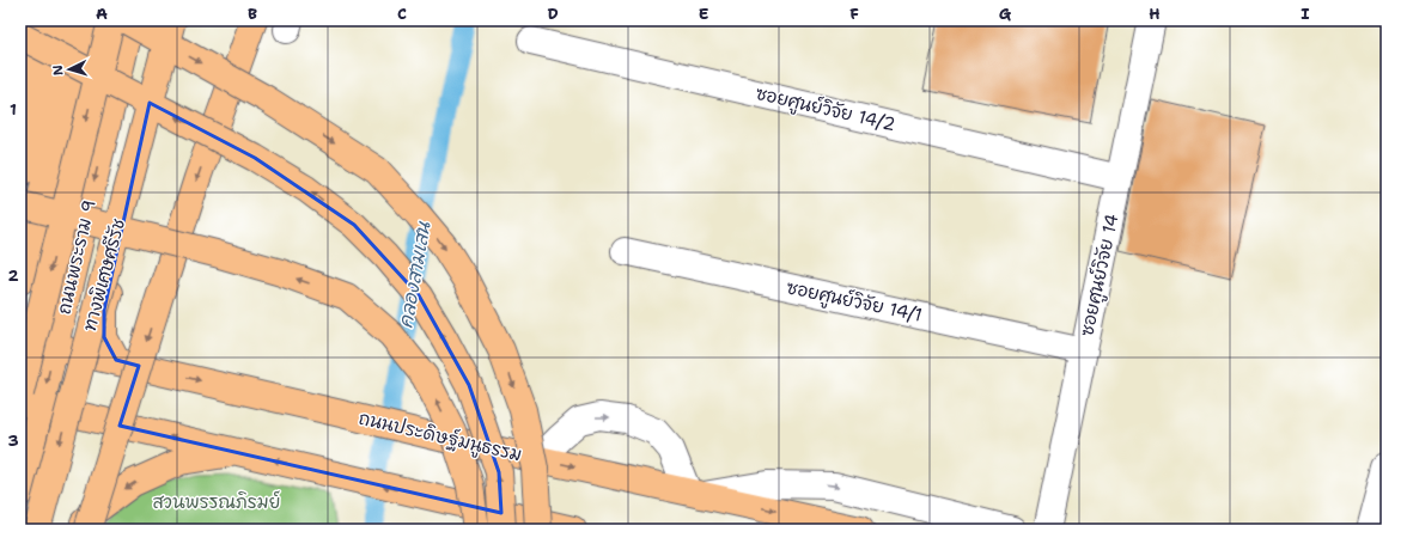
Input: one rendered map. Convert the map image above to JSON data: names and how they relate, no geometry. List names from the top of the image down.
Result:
{
  "streets": {
    "main road": ["ถนนพระราม 9", "ทางพิเศษศรีรัช", "ถนนประดิษฐ์มนูธรรม"],
    "street": ["ซอยศูนย์วิจัย 14/2", "ซอยศูนย์วิจัย 14", "ซอยศูนย์วิจัย 14/1"]
  },
  "crossings": [
    ["ซอยศูนย์วิจัย 14/2", "ซอยศูนย์วิจัย 14"],
    ["ถนนพระราม 9", "ถนนประดิษฐ์มนูธรรม"],
    ["ซอยศูนย์วิจัย 14", "ซอยศูนย์วิจัย 14/1"]
  ],
  "water": ["คลองสามเสน"],
  "parks": ["สวนพรรณภิรมย์"],
  "north": "left",
  "grid": {
    "columns": [
      "A",
      "B",
      "C",
      "D",
      "E",
      "F",
      "G",
      "H",
      "I"
    ],
    "rows": ["1", "2", "3"]
  }
}
